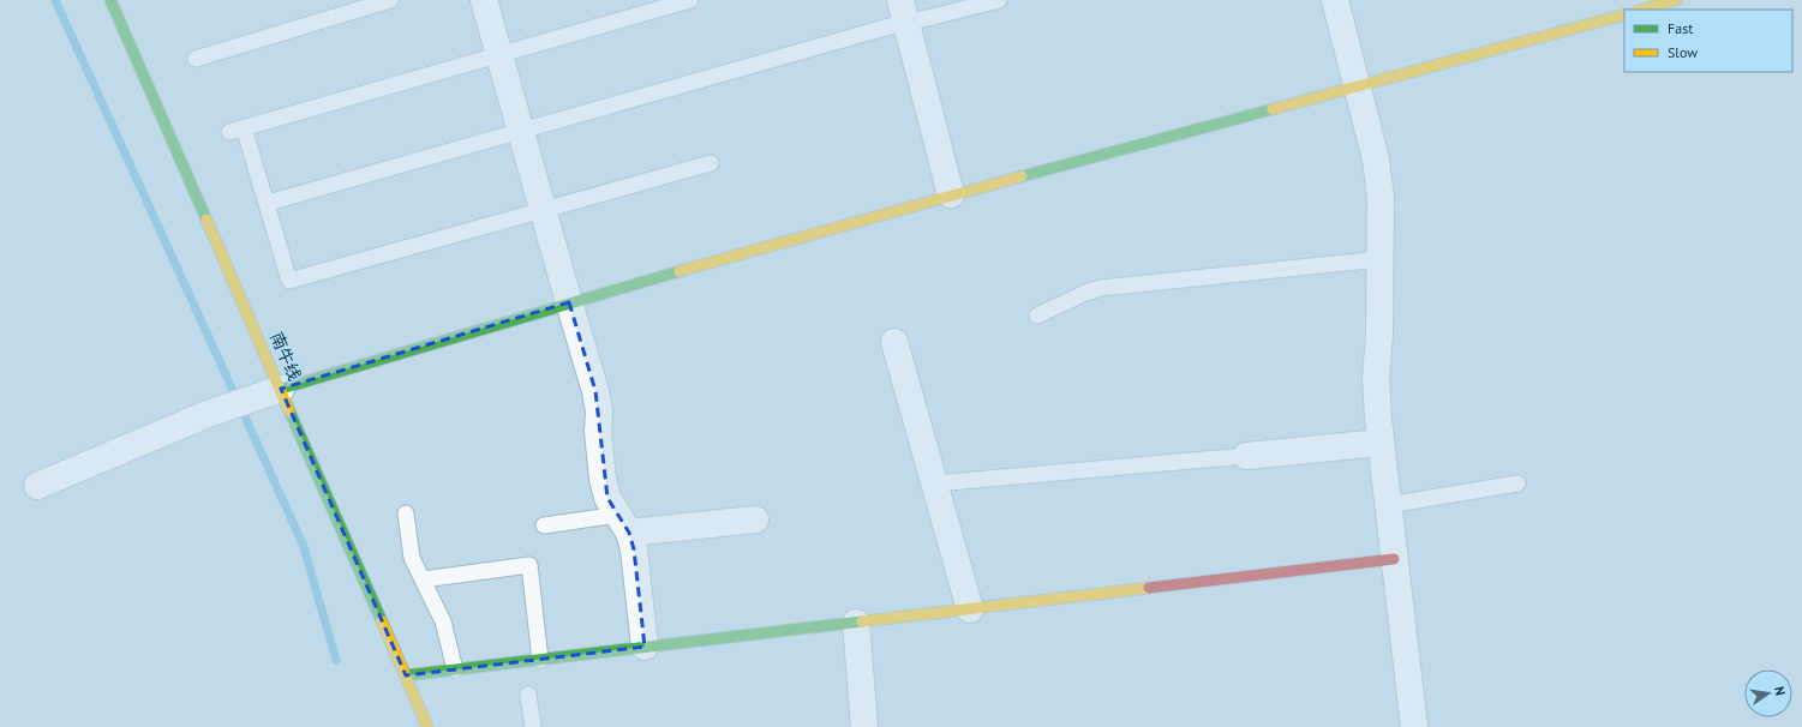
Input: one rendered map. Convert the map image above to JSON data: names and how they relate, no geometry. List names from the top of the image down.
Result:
{
  "streets": {
    "street": ["南牛线"]
  },
  "legend": ["Fast", "Slow"],
  "north": "right"
}
